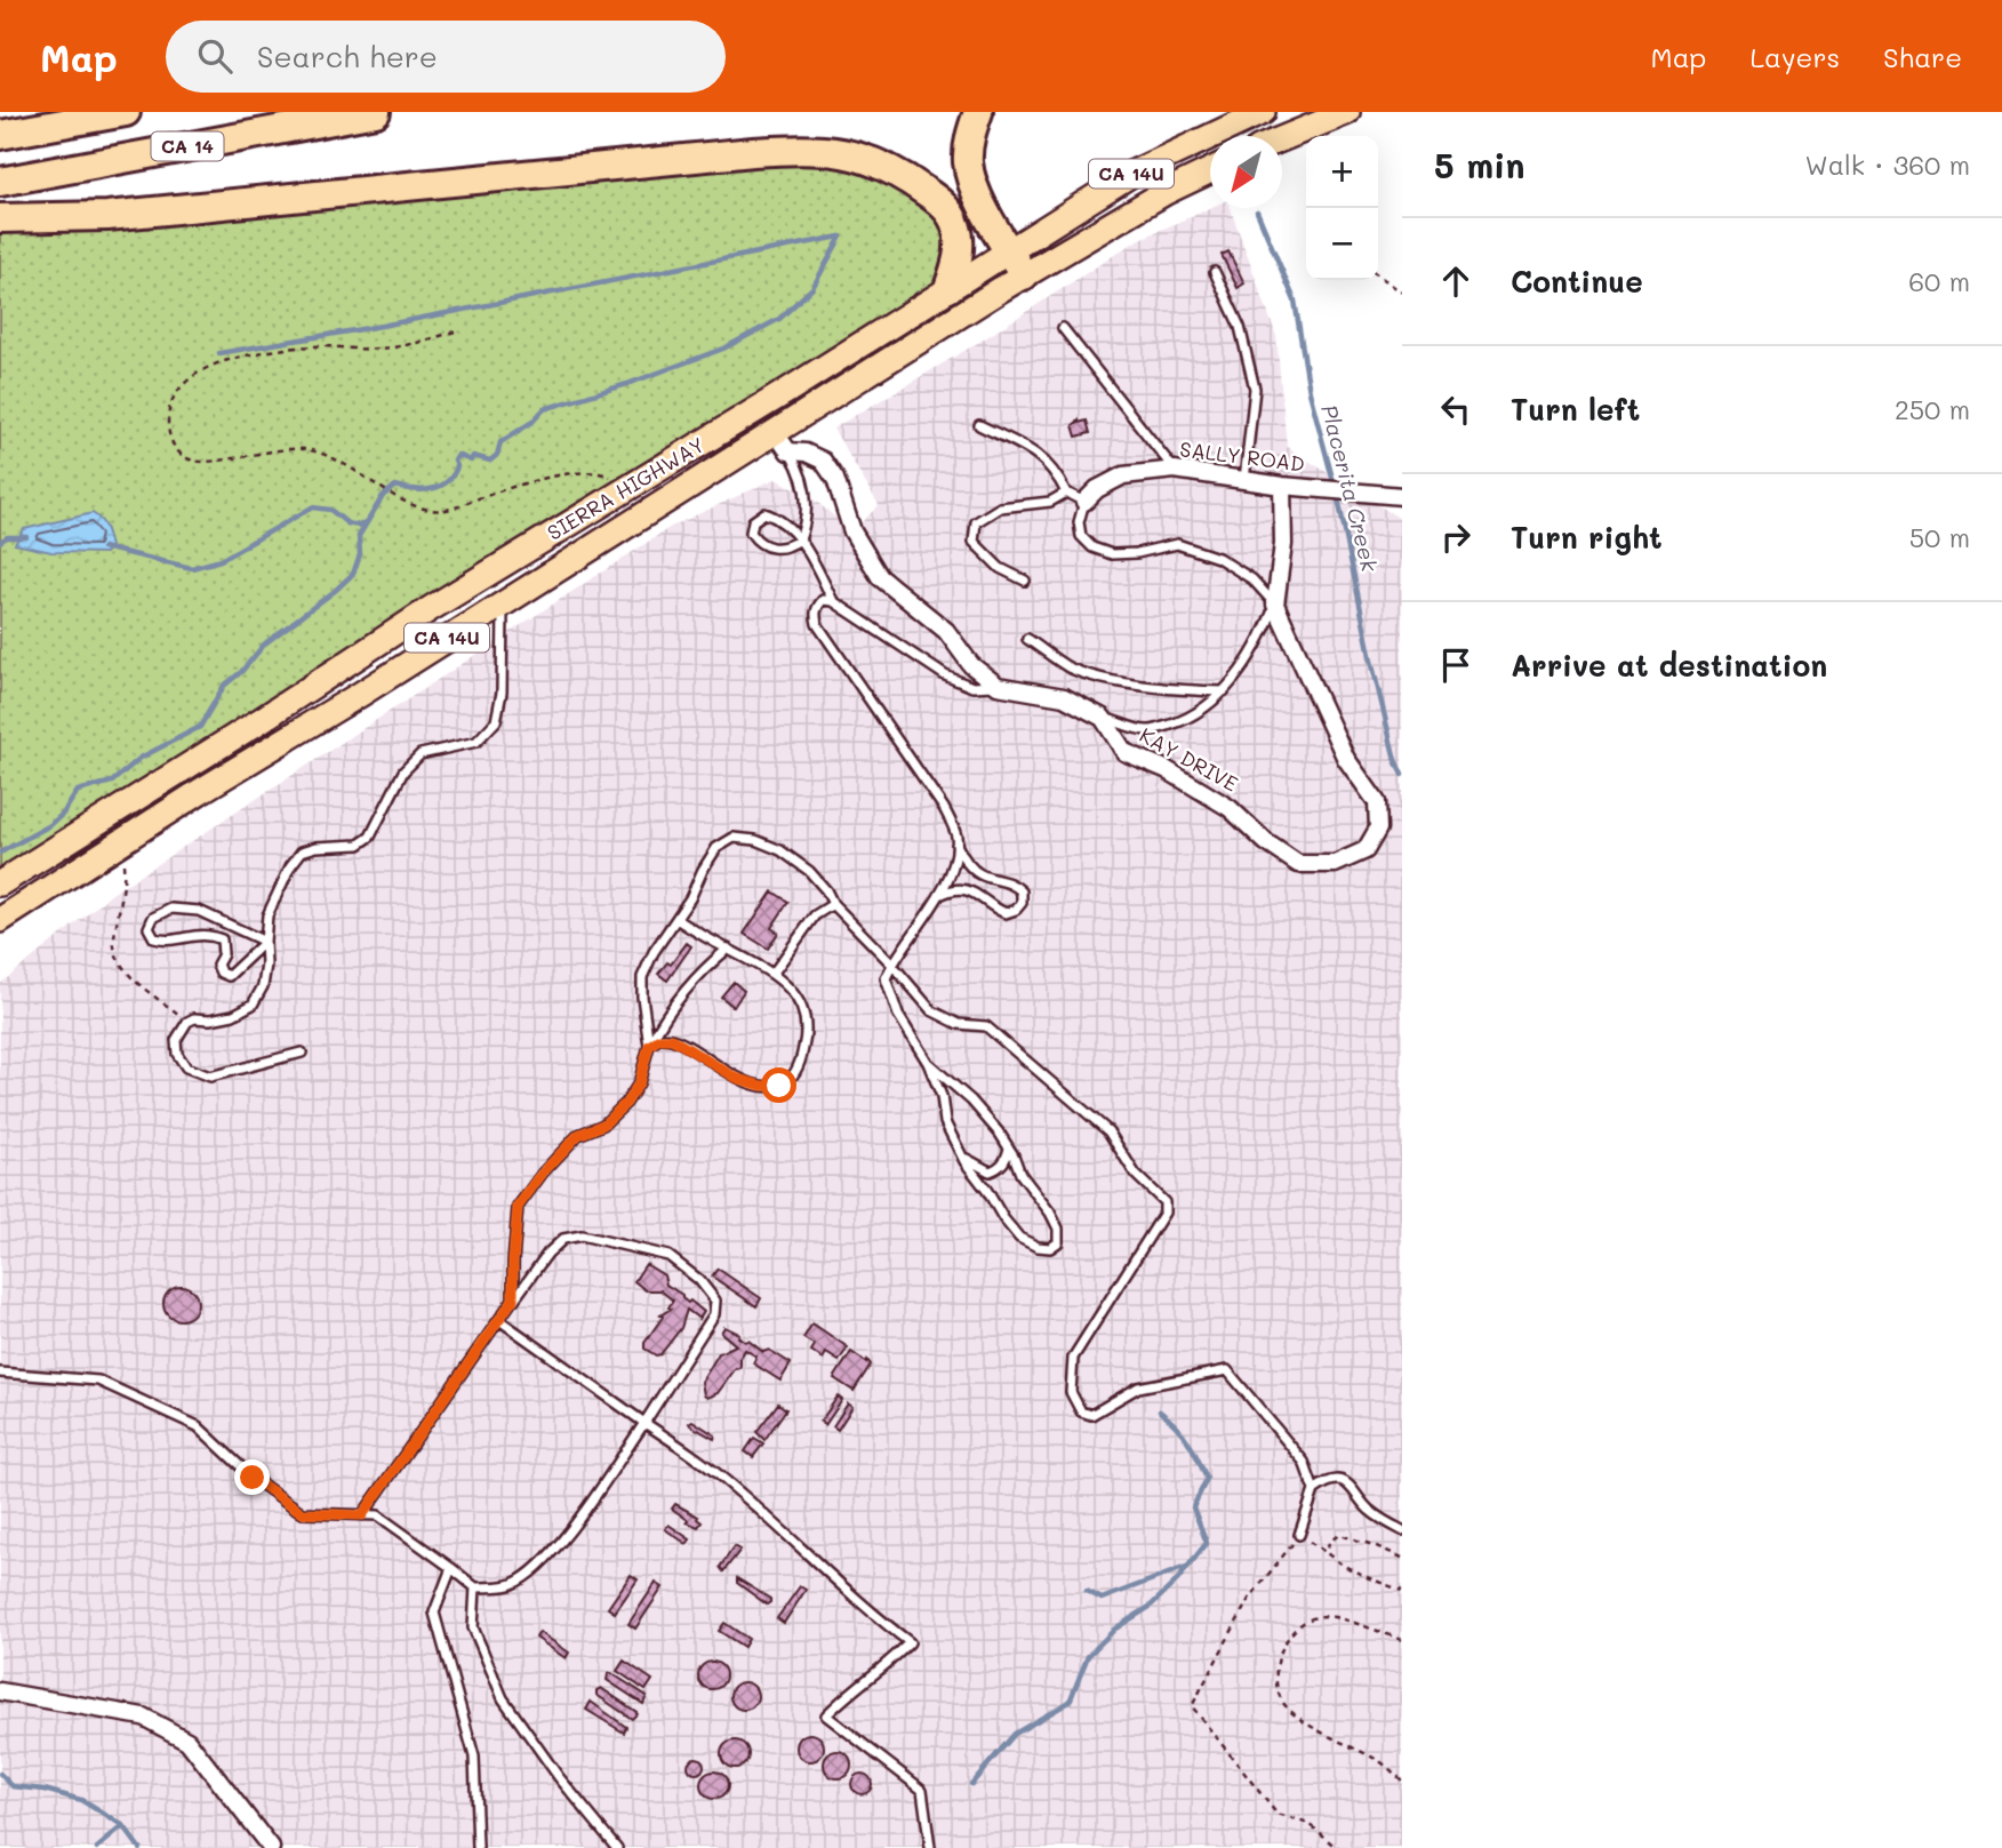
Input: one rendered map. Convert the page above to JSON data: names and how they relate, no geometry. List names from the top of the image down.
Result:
{
  "streets": {
    "highway": ["CA 14"],
    "main road": ["CA 14U", "SIERRA HIGHWAY"],
    "street": ["SALLY ROAD", "KAY DRIVE"]
  },
  "water": ["Placerita Creek"],
  "north": "bottom left",
  "page": {
    "header": "Map",
    "search": "Search here",
    "nav": ["Map", "Layers", "Share"],
    "heading": ["5 min", "Walk · 360 m"],
    "map_buttons": ["+", "−"],
    "list": [
      ["Continue", "60 m"],
      ["Turn left", "250 m"],
      ["Turn right", "50 m"],
      "Arrive at destination"
    ]
  }
}
